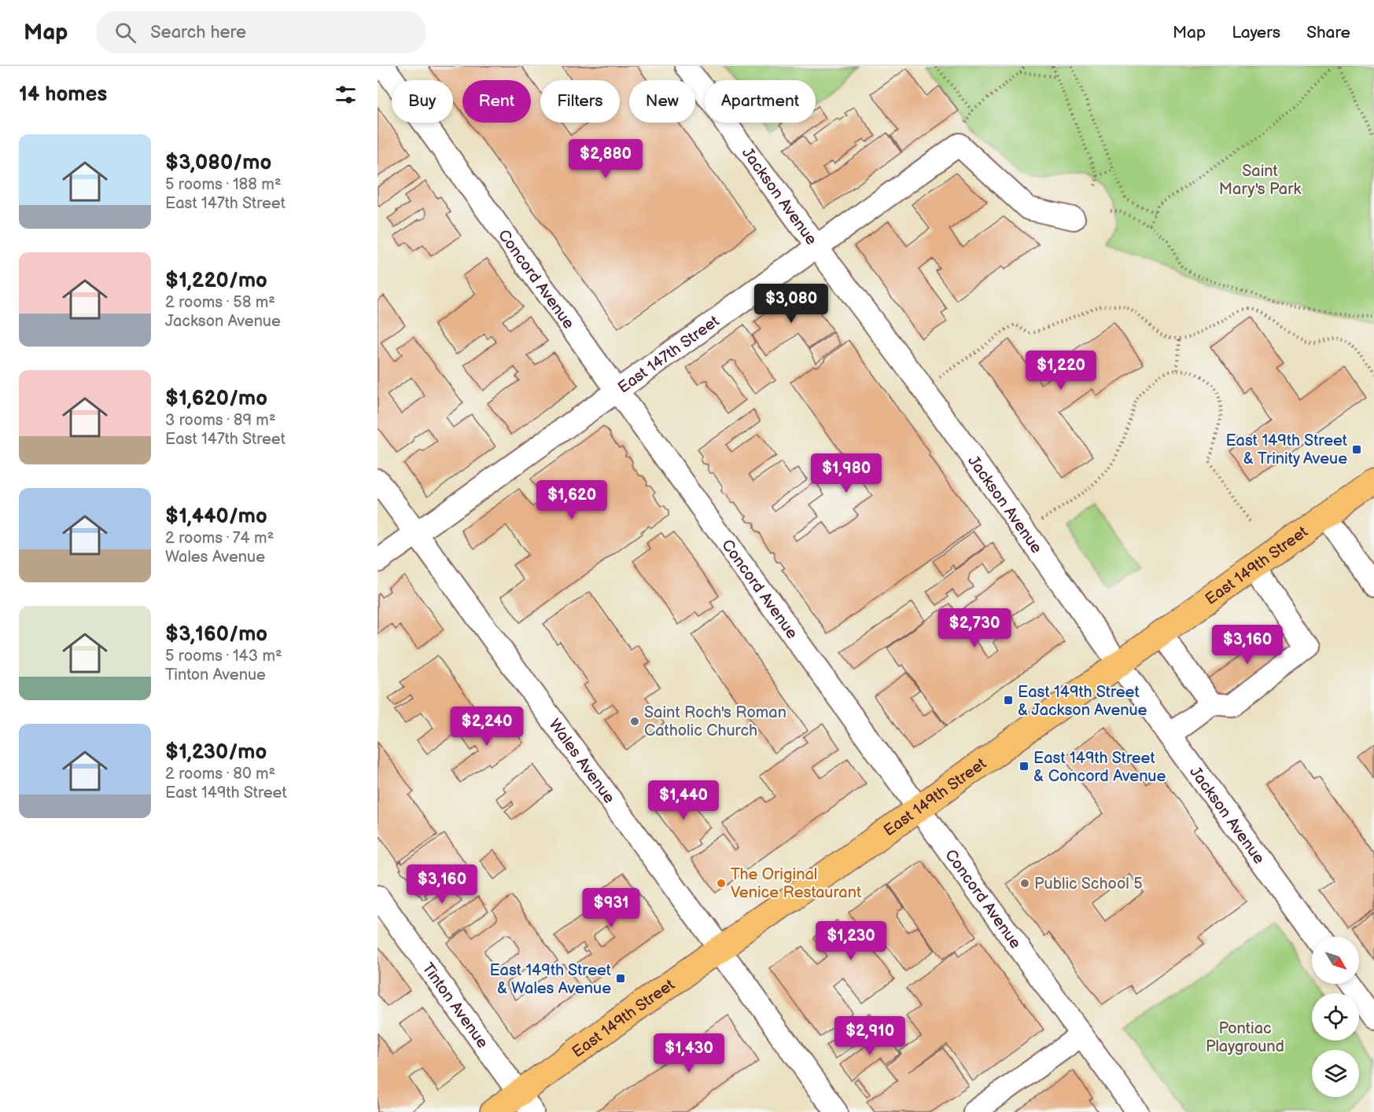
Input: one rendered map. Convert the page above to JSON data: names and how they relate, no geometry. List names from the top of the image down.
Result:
{
  "streets": {
    "main road": ["East 149th Street"],
    "street": [
      "Jackson Avenue",
      "Concord Avenue",
      "East 147th Street",
      "Wales Avenue",
      "Tinton Avenue"
    ]
  },
  "crossings": [
    ["Jackson Avenue", "East 147th Street"],
    ["Jackson Avenue", "East 149th Street"],
    ["Concord Avenue", "East 147th Street"],
    ["Concord Avenue", "East 149th Street"],
    ["East 147th Street", "Wales Avenue"],
    ["East 149th Street", "Wales Avenue"],
    ["East 149th Street", "Tinton Avenue"]
  ],
  "parks": ["Saint Mary's Park", "Pontiac Playground"],
  "places": {
    "transit": [
      "East 149th Street & Trinity Aveue",
      "East 149th Street & Jackson Avenue",
      "East 149th Street & Concord Avenue",
      "East 149th Street & Wales Avenue"
    ],
    "other": ["Saint Roch's Roman Catholic Church", "The Original Venice Restaurant", "Public School 5"]
  },
  "north": "bottom right",
  "page": {
    "header": "Map",
    "search": "Search here",
    "nav": ["Map", "Layers", "Share"],
    "heading": "14 homes",
    "chip": [
      "Buy",
      "Rent",
      "Filters",
      "New",
      "Apartment"
    ],
    "list": [
      {
        "name": "$3,080/mo",
        "note": "5 rooms · 188 m² · East 147th Street"
      },
      {
        "name": "$1,220/mo",
        "note": "2 rooms · 58 m² · Jackson Avenue"
      },
      {
        "name": "$1,620/mo",
        "note": "3 rooms · 89 m² · East 147th Street"
      },
      {
        "name": "$1,440/mo",
        "note": "2 rooms · 74 m² · Wales Avenue"
      },
      {
        "name": "$3,160/mo",
        "note": "5 rooms · 143 m² · Tinton Avenue"
      },
      {
        "name": "$1,230/mo",
        "note": "2 rooms · 80 m² · East 149th Street"
      }
    ],
    "price": [
      "$2,880",
      "$3,080",
      "$1,220",
      "$1,980",
      "$1,620",
      "$2,730",
      "$3,160",
      "$2,240",
      "$1,440",
      "$3,160",
      "$931",
      "$1,230",
      "$2,910",
      "$1,430"
    ]
  }
}
